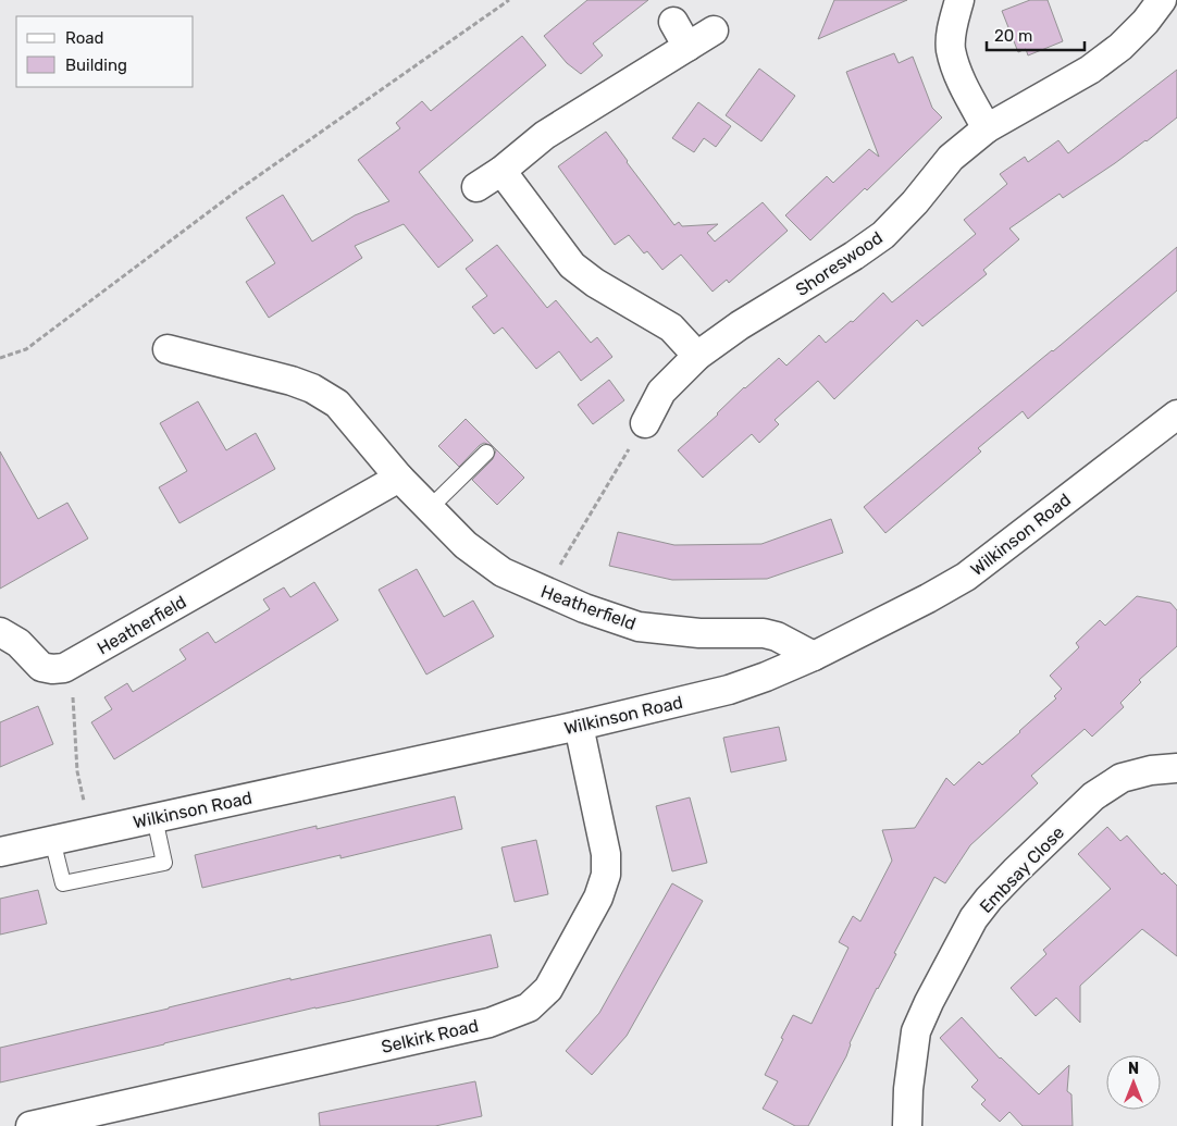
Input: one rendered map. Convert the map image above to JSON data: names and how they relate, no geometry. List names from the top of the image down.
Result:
{
  "streets": {
    "street": [
      "Shoreswood",
      "Wilkinson Road",
      "Heatherfield",
      "Embsay Close",
      "Selkirk Road"
    ]
  },
  "crossings": [
    ["Wilkinson Road", "Heatherfield"],
    ["Wilkinson Road", "Selkirk Road"]
  ],
  "legend": ["Road", "Building"],
  "scale_bar": "20 m",
  "north": "top"
}
